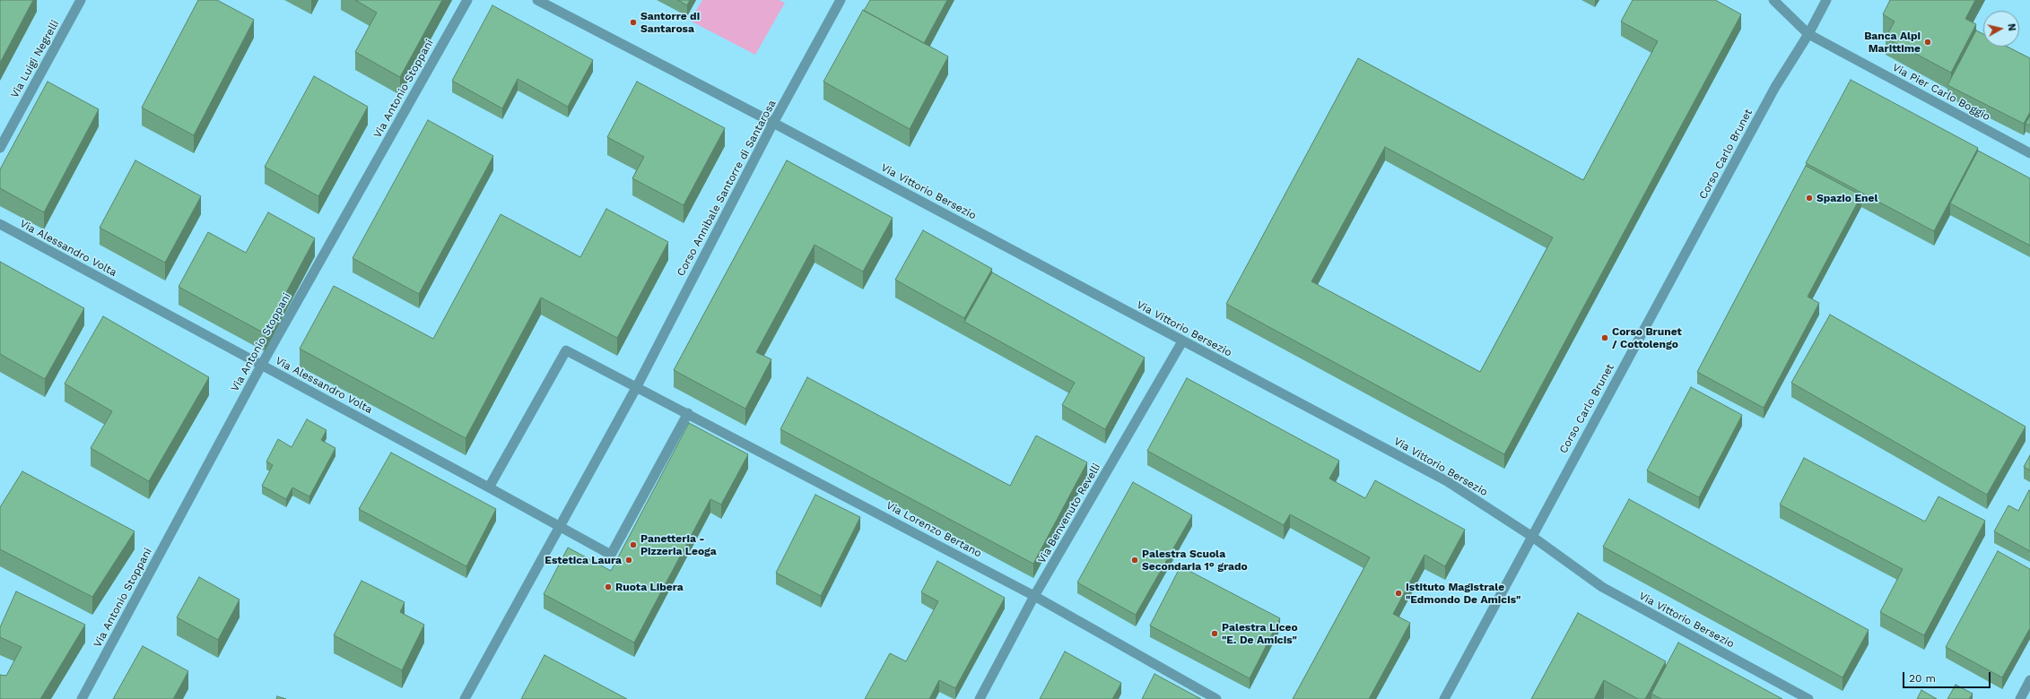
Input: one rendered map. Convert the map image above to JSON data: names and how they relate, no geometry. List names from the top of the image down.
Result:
{
  "streets": {
    "street": [
      "Via Luigi Negrelli",
      "Via Antonio Stoppani",
      "Via Pier Carlo Boggio",
      "Corso Carlo Brunet",
      "Corso Annibale Santorre di Santarosa",
      "Via Vittorio Bersezio",
      "Via Alessandro Volta",
      "Via Benvenuto Revelli",
      "Via Lorenzo Bertano"
    ]
  },
  "crossings": [
    ["Via Antonio Stoppani", "Via Alessandro Volta"],
    ["Via Pier Carlo Boggio", "Corso Carlo Brunet"],
    ["Corso Carlo Brunet", "Via Vittorio Bersezio"],
    ["Corso Annibale Santorre di Santarosa", "Via Vittorio Bersezio"],
    ["Corso Annibale Santorre di Santarosa", "Via Alessandro Volta"],
    ["Corso Annibale Santorre di Santarosa", "Via Lorenzo Bertano"],
    ["Via Vittorio Bersezio", "Via Benvenuto Revelli"],
    ["Via Benvenuto Revelli", "Via Lorenzo Bertano"]
  ],
  "places": [
    "Santorre di Santarosa",
    "Banca Alpi Marittime",
    "Spazio Enel",
    "Corso Brunet / Cottolengo",
    "Panetteria - Pizzeria Leoga",
    "Estetica Laura",
    "Palestra Scuola Secondaria 1° grado",
    "Ruota Libera",
    "Istituto Magistrale \"Edmondo De Amicis\"",
    "Palestra Liceo \"E. De Amicis\""
  ],
  "scale_bar": "20 m",
  "north": "right"
}
